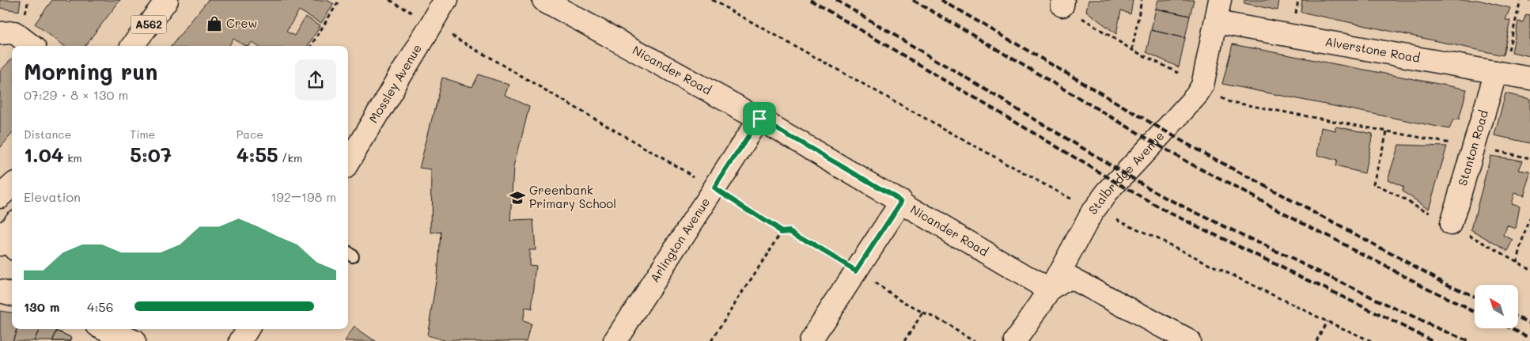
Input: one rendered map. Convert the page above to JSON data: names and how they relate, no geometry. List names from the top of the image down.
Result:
{
  "streets": {
    "main road": [
      "A562",
      "Alverstone Road",
      "Nicander Road",
      "Mossley Avenue",
      "Stanton Road",
      "Stalbridge Avenue",
      "Arlington Avenue"
    ]
  },
  "crossings": [
    ["Alverstone Road", "Stanton Road"],
    ["Alverstone Road", "Stalbridge Avenue"],
    ["Nicander Road", "Stalbridge Avenue"],
    ["Nicander Road", "Arlington Avenue"]
  ],
  "places": {
    "shop": ["Crew"],
    "school or university": ["Greenbank Primary School"]
  },
  "north": "top left",
  "page": {
    "heading": ["Morning run", "07:29 · 8 × 130 m"],
    "stats": [
      ["Distance", "1.04 km"],
      ["Time", "5:07"],
      ["Pace", "4:55 /km"]
    ],
    "chart": ["Elevation", "192–198 m"],
    "list": [
      {
        "name": "130 m",
        "note": "4:56"
      }
    ]
  }
}
